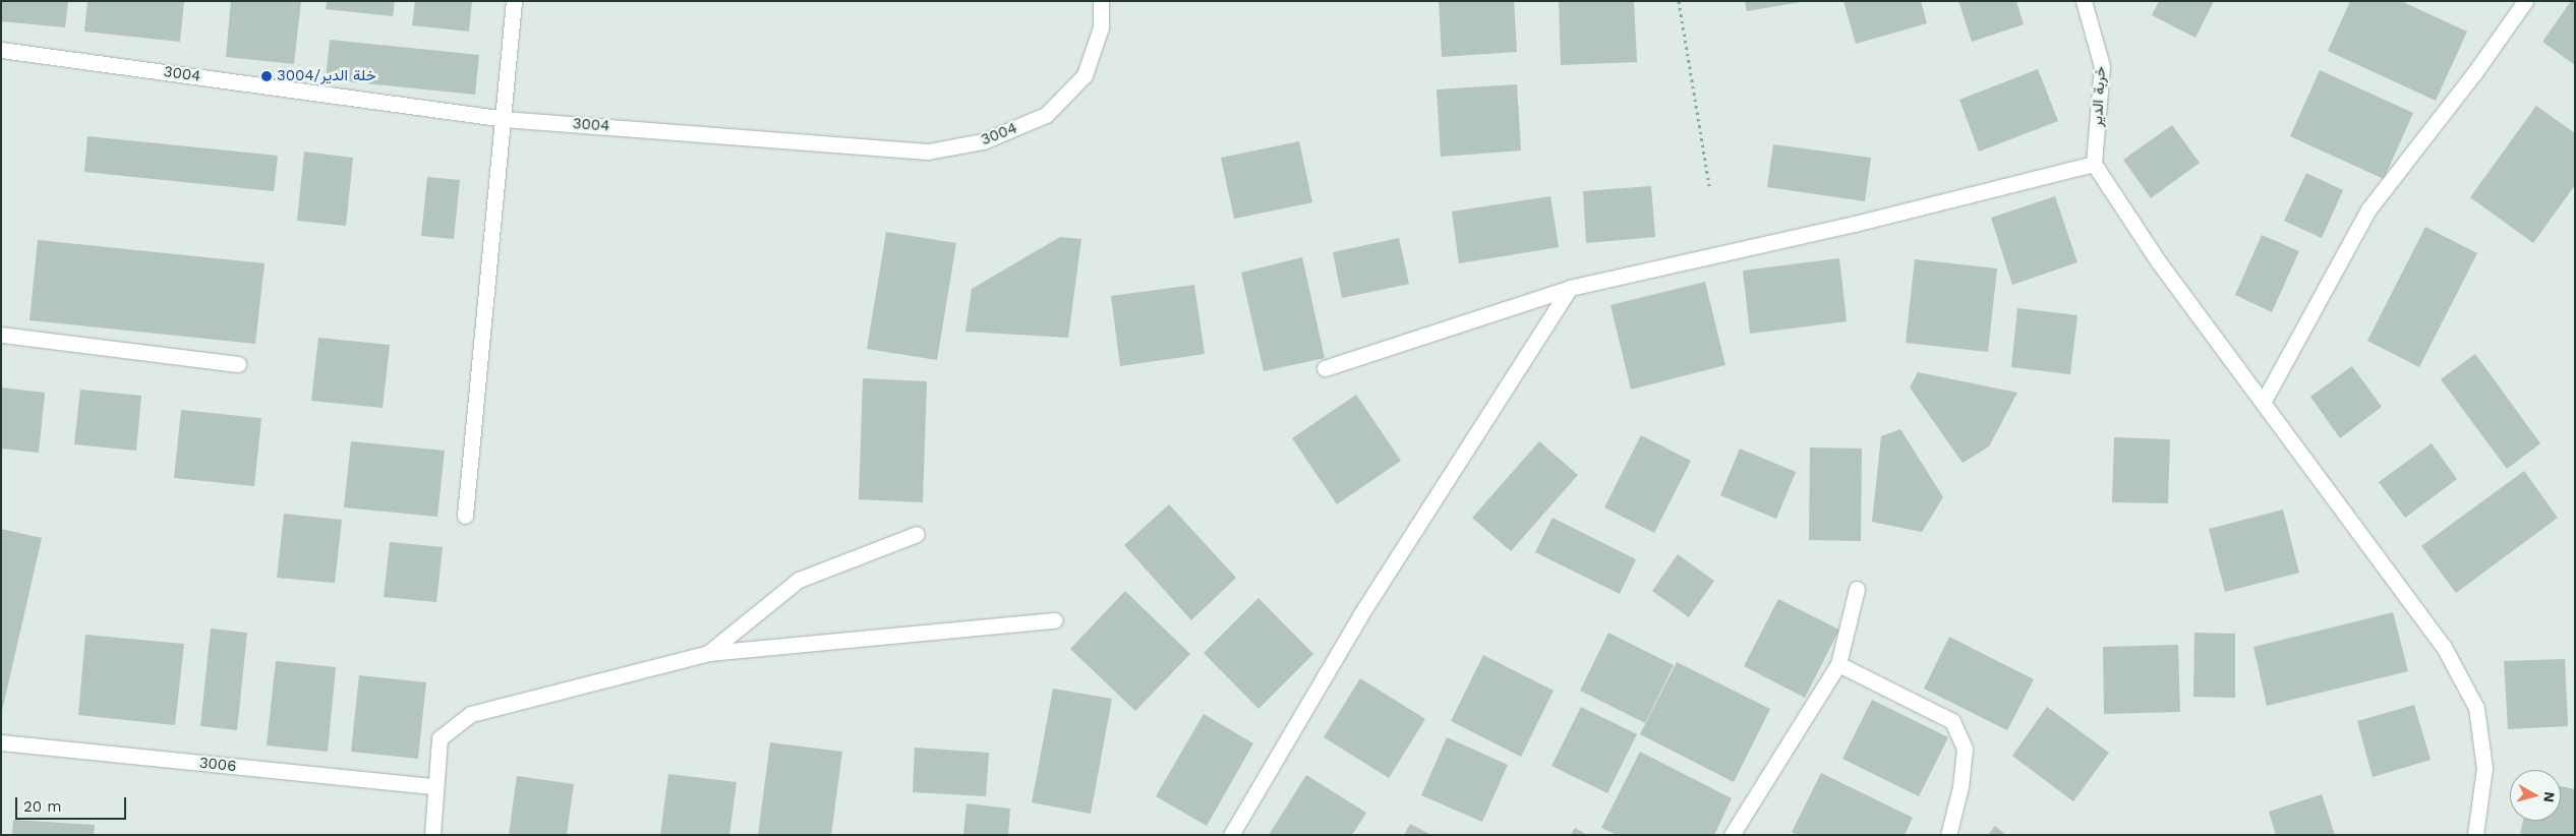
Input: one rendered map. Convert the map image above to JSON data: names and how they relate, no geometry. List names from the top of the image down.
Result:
{
  "streets": {
    "street": ["3004", "خربة الدير", "3006"]
  },
  "places": ["خلة الدير/3004"],
  "scale_bar": "20 m",
  "north": "right"
}
